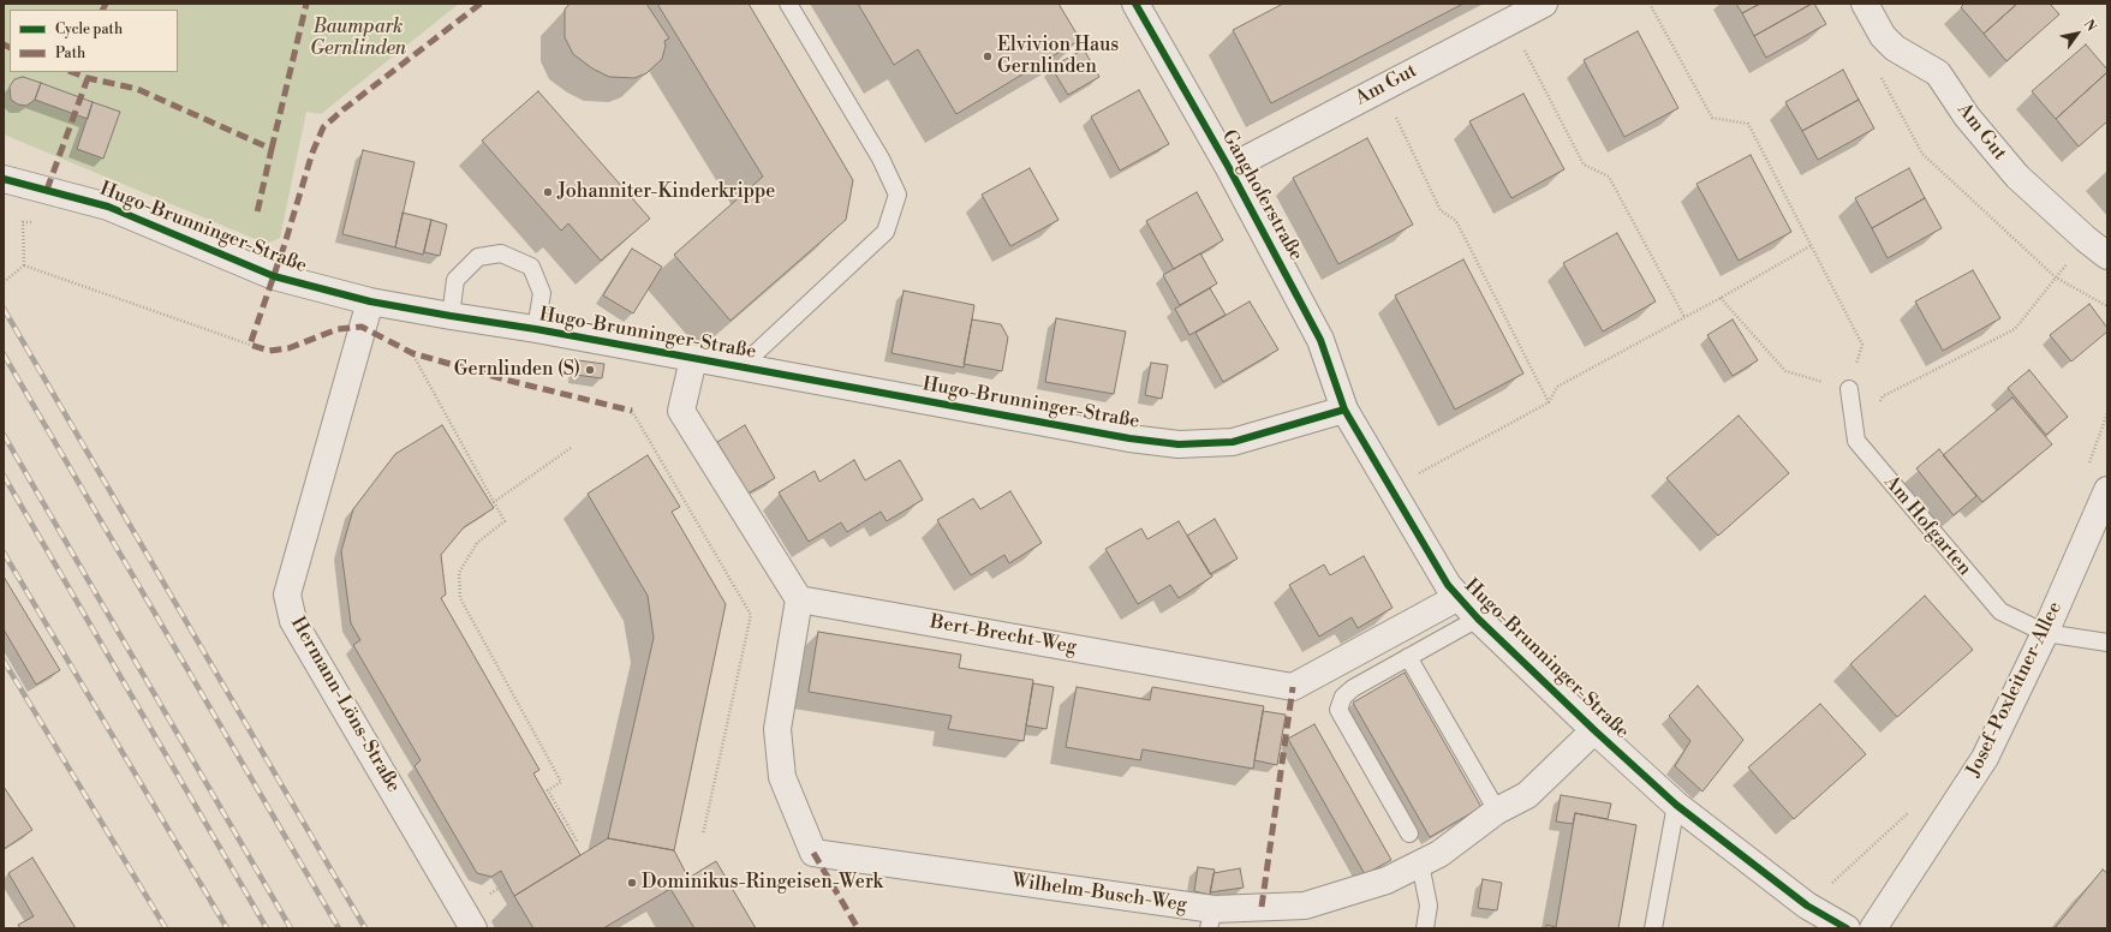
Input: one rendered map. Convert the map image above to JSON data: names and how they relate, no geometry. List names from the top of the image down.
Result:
{
  "streets": {
    "street": [
      "Am Gut",
      "Ganghoferstraße",
      "Hugo-Brunninger-Straße",
      "Bert-Brecht-Weg",
      "Josef-Poxleitner-Allee",
      "Hermann-Löns-Straße",
      "Wilhelm-Busch-Weg"
    ],
    "lane": ["Am Hofgarten"]
  },
  "crossings": [
    ["Am Gut", "Ganghoferstraße"],
    ["Ganghoferstraße", "Hugo-Brunninger-Straße"],
    ["Hugo-Brunninger-Straße", "Bert-Brecht-Weg"],
    ["Hugo-Brunninger-Straße", "Hermann-Löns-Straße"],
    ["Hugo-Brunninger-Straße", "Wilhelm-Busch-Weg"],
    ["Am Hofgarten", "Josef-Poxleitner-Allee"],
    ["Bert-Brecht-Weg", "Wilhelm-Busch-Weg"]
  ],
  "parks": ["Baumpark Gernlinden"],
  "places": [
    "Elvivion Haus Gernlinden",
    "Johanniter-Kinderkrippe",
    "Gernlinden (S)",
    "Dominikus-Ringeisen-Werk"
  ],
  "legend": ["Cycle path", "Path"],
  "north": "top right"
}
